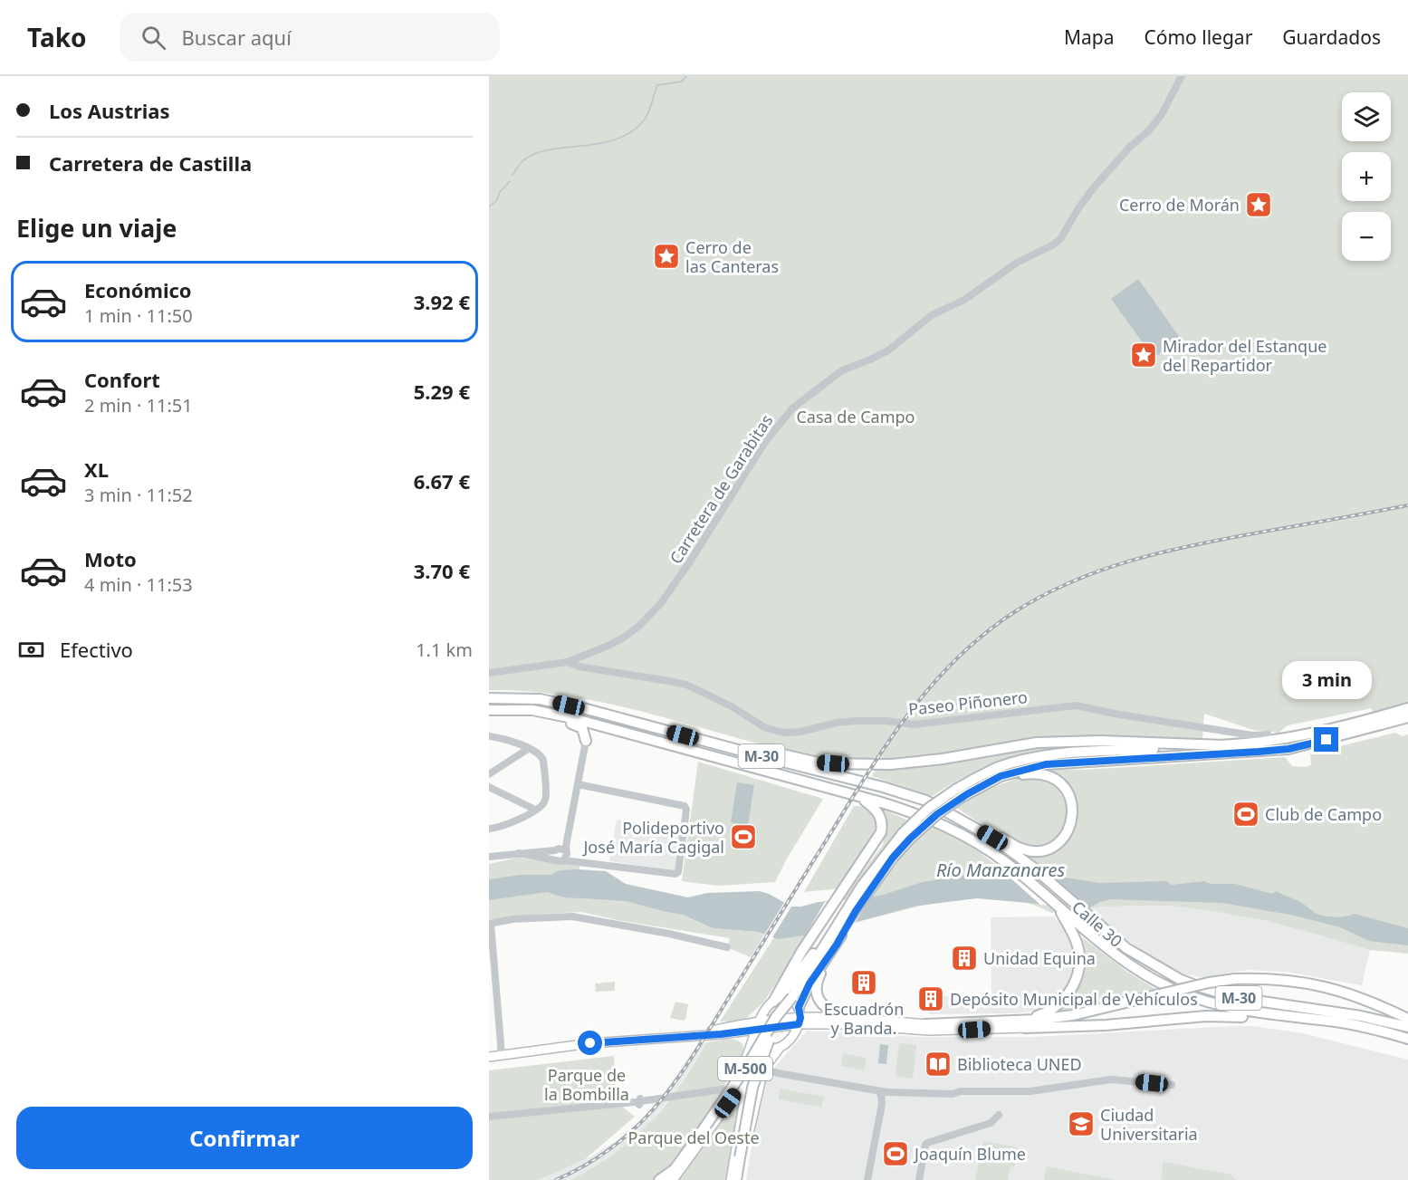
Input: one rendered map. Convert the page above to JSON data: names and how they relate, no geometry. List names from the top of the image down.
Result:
{
  "streets": {
    "highway": ["M-30", "Calle 30", "M-500"],
    "street": ["Carretera de Garabitas", "Paseo Piñonero"]
  },
  "crossings": [
    ["Carretera de Garabitas", "Paseo Piñonero"],
    ["M-30", "Calle 30"]
  ],
  "water": ["Río Manzanares"],
  "parks": ["Casa de Campo", "Parque de la Bombilla", "Parque del Oeste"],
  "places": {
    "place": ["Cerro de Morán", "Cerro de las Canteras", "Mirador del Estanque del Repartidor"],
    "sports": ["Club de Campo", "Polideportivo José María Cagigal", "Joaquín Blume"],
    "building": ["Unidad Equina", "Escuadrón y Banda.", "Depósito Municipal de Vehículos"],
    "library": ["Biblioteca UNED"],
    "school or university": ["Ciudad Universitaria"]
  },
  "page": {
    "header": "Tako",
    "search": "Buscar aquí",
    "nav": ["Mapa", "Cómo llegar", "Guardados"],
    "banner": ["Los Austrias", "Carretera de Castilla"],
    "map_buttons": ["+", "−"],
    "heading": "Elige un viaje",
    "list": [
      {
        "name": "Económico",
        "note": "1 min · 11:50",
        "value": "3.92 €"
      },
      {
        "name": "Confort",
        "note": "2 min · 11:51",
        "value": "5.29 €"
      },
      {
        "name": "XL",
        "note": "3 min · 11:52",
        "value": "6.67 €"
      },
      {
        "name": "Moto",
        "note": "4 min · 11:53",
        "value": "3.70 €"
      }
    ],
    "pay": ["Efectivo", "1.1 km"],
    "bubble": "3 min",
    "buttons": "Confirmar"
  }
}
